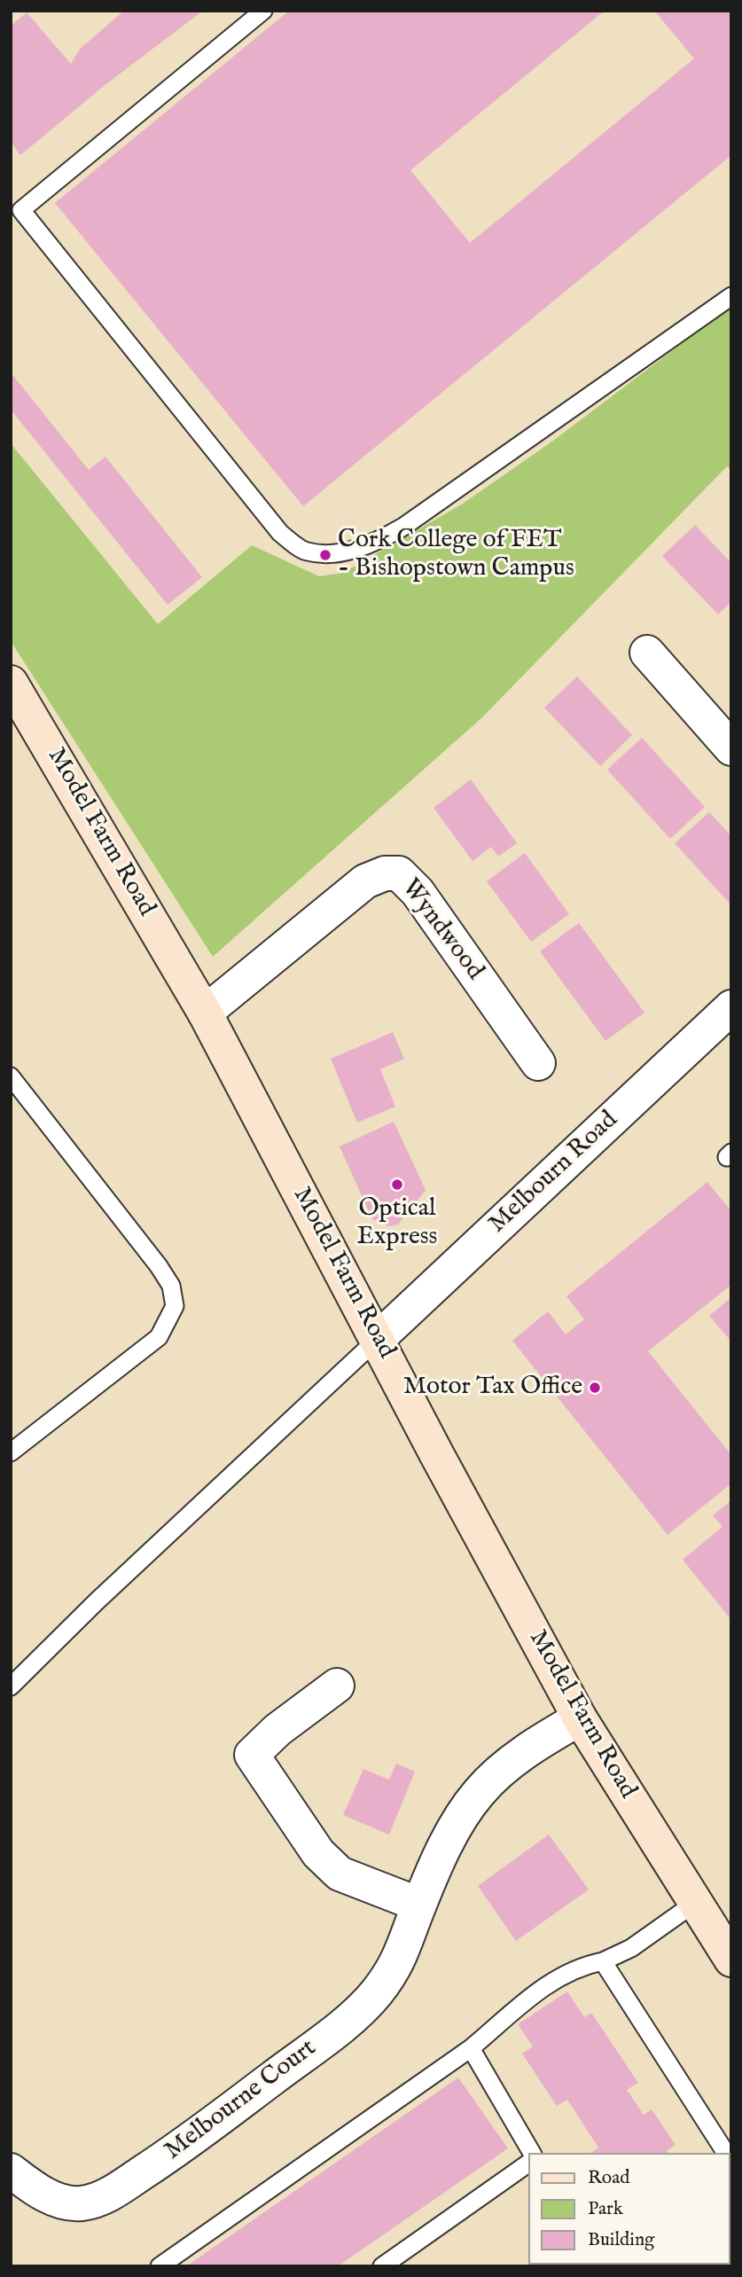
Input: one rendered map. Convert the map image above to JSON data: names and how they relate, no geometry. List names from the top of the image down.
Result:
{
  "streets": {
    "main road": ["Model Farm Road"],
    "street": ["Wyndwood", "Melbourn Road", "Melbourne Court"]
  },
  "crossings": [
    ["Model Farm Road", "Wyndwood"],
    ["Model Farm Road", "Melbourn Road"],
    ["Model Farm Road", "Melbourne Court"]
  ],
  "places": ["Cork College of FET - Bishopstown Campus", "Optical Express", "Motor Tax Office"],
  "legend": ["Road", "Park", "Building"]
}
